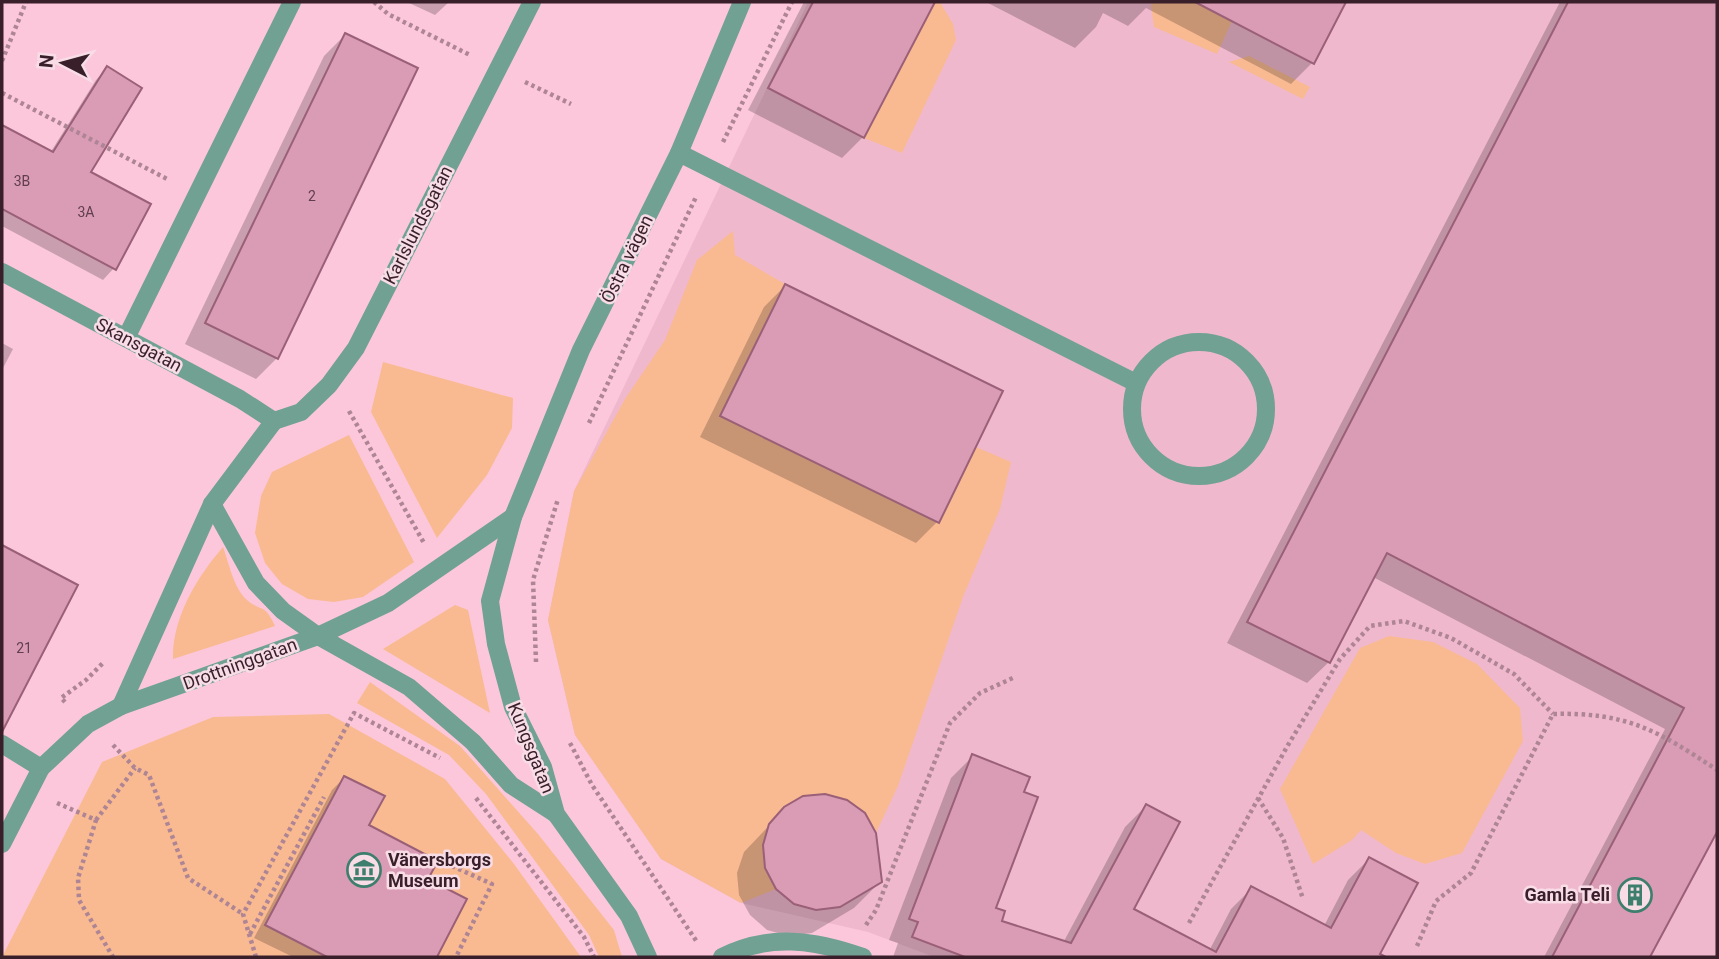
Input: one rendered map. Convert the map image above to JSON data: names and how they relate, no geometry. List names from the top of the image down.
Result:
{
  "streets": {
    "street": [
      "Karlslundsgatan",
      "Östra vägen",
      "Skansgatan",
      "Drottninggatan",
      "Kungsgatan"
    ]
  },
  "crossings": [
    ["Karlslundsgatan", "Skansgatan"],
    ["Östra vägen", "Drottninggatan"],
    ["Östra vägen", "Kungsgatan"],
    ["Drottninggatan", "Kungsgatan"]
  ],
  "places": {
    "museum": ["Vänersborgs Museum"],
    "building": ["Gamla Teli"]
  },
  "house_numbers": [
    "3B",
    "2",
    "3A",
    "21"
  ],
  "north": "left"
}
